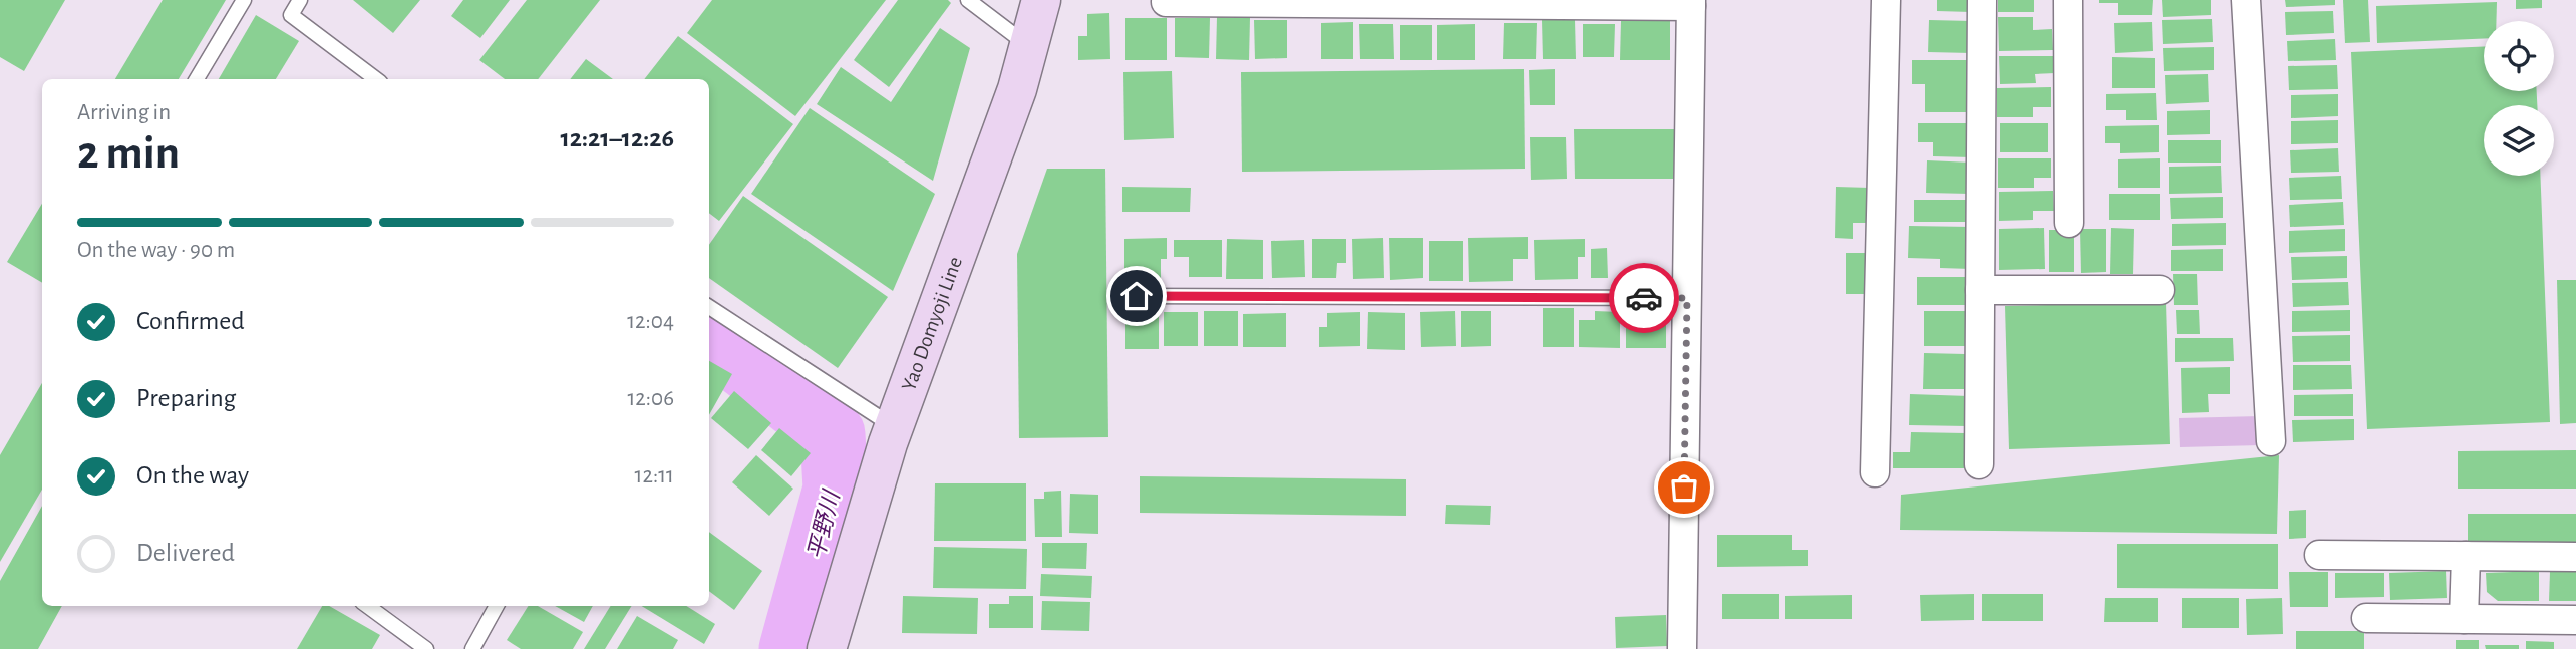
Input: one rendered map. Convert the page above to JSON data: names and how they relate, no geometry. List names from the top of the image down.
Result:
{
  "streets": {
    "main road": ["Yao Domyoji Line"]
  },
  "water": ["平野川"],
  "page": {
    "heading": ["2 min", "Arriving in", "12:21–12:26"],
    "bar": "On the way · 90 m",
    "list": [
      ["Confirmed", "12:04"],
      ["Preparing", "12:06"],
      ["On the way", "12:11"],
      "Delivered"
    ]
  }
}
